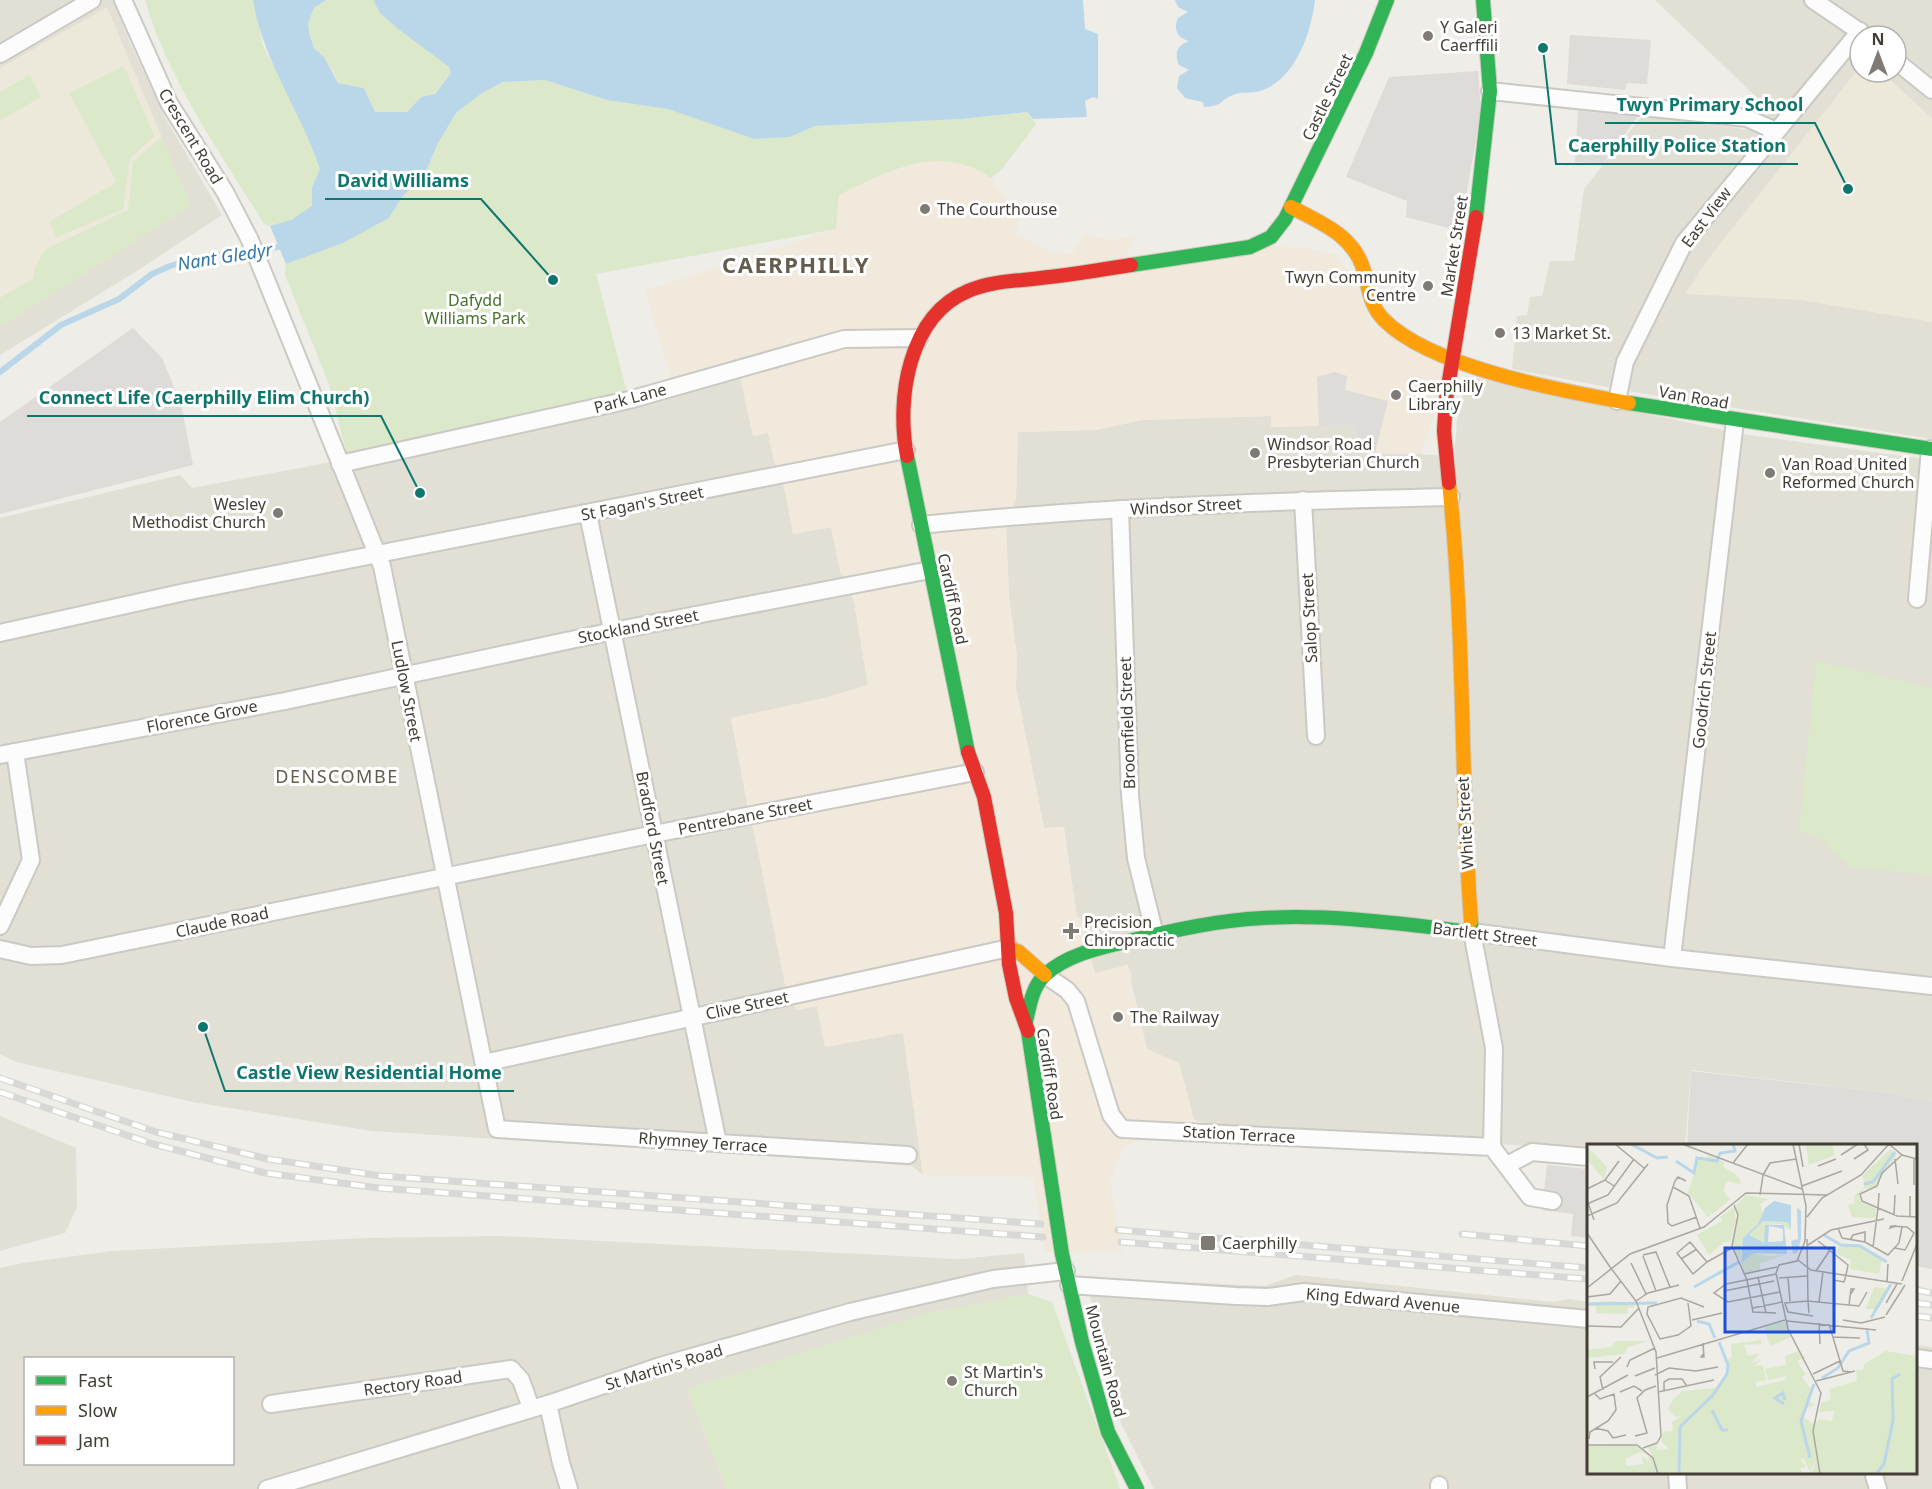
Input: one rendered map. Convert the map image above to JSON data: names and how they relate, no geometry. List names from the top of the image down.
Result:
{
  "streets": {
    "main road": [
      "Castle Street",
      "Market Street",
      "Van Road",
      "Cardiff Road",
      "White Street",
      "Bartlett Street",
      "Station Terrace",
      "Mountain Road"
    ],
    "street": [
      "Crescent Road",
      "East View",
      "Park Lane",
      "St Fagan's Street",
      "Windsor Street",
      "Salop Street",
      "Stockland Street",
      "Goodrich Street",
      "Ludlow Street",
      "Florence Grove",
      "Broomfield Street",
      "Pentrebane Street",
      "Bradford Street",
      "Claude Road",
      "Clive Street",
      "Rhymney Terrace",
      "King Edward Avenue",
      "St Martin's Road",
      "Rectory Road"
    ]
  },
  "crossings": [
    ["Castle Street", "Van Road"],
    ["Castle Street", "Cardiff Road"],
    ["Crescent Road", "Ludlow Street"],
    ["East View", "Van Road"],
    ["Market Street", "Van Road"],
    ["Market Street", "Windsor Street"],
    ["Market Street", "White Street"],
    ["Van Road", "Cardiff Road"],
    ["Van Road", "Goodrich Street"],
    ["Park Lane", "Cardiff Road"],
    ["Park Lane", "Ludlow Street"],
    ["St Fagan's Street", "Cardiff Road"],
    ["St Fagan's Street", "Ludlow Street"],
    ["St Fagan's Street", "Bradford Street"],
    ["Windsor Street", "Cardiff Road"],
    ["Windsor Street", "Salop Street"],
    ["Windsor Street", "Broomfield Street"],
    ["Windsor Street", "White Street"],
    ["Cardiff Road", "Stockland Street"],
    ["Cardiff Road", "Pentrebane Street"],
    ["Cardiff Road", "Clive Street"],
    ["Cardiff Road", "Station Terrace"],
    ["Cardiff Road", "King Edward Avenue"],
    ["Cardiff Road", "Mountain Road"],
    ["Cardiff Road", "St Martin's Road"],
    ["Stockland Street", "Ludlow Street"],
    ["Stockland Street", "Florence Grove"],
    ["Stockland Street", "Bradford Street"],
    ["Goodrich Street", "Bartlett Street"],
    ["Ludlow Street", "Florence Grove"],
    ["Ludlow Street", "Pentrebane Street"],
    ["Ludlow Street", "Claude Road"],
    ["Ludlow Street", "Clive Street"],
    ["Ludlow Street", "Rhymney Terrace"],
    ["Broomfield Street", "Bartlett Street"],
    ["Pentrebane Street", "Bradford Street"],
    ["Pentrebane Street", "Claude Road"],
    ["White Street", "Bartlett Street"],
    ["White Street", "Station Terrace"],
    ["Bradford Street", "Clive Street"],
    ["Bradford Street", "Rhymney Terrace"],
    ["Bartlett Street", "Station Terrace"],
    ["Clive Street", "Station Terrace"],
    ["King Edward Avenue", "Mountain Road"],
    ["King Edward Avenue", "St Martin's Road"],
    ["Mountain Road", "St Martin's Road"],
    ["St Martin's Road", "Rectory Road"]
  ],
  "districts": ["CAERPHILLY", "DENSCOMBE"],
  "water": ["Nant Gledyr"],
  "parks": ["Dafydd Williams Park"],
  "places": {
    "other": [
      "Y Galeri Caerffili",
      "Caerphilly Police Station",
      "Twyn Primary School",
      "The Courthouse",
      "David Williams",
      "Twyn Community Centre",
      "13 Market St.",
      "Caerphilly Library",
      "Windsor Road Presbyterian Church",
      "Van Road United Reformed Church",
      "Connect Life (Caerphilly Elim Church)",
      "Wesley Methodist Church",
      "The Railway",
      "Castle View Residential Home",
      "St Martin's Church"
    ],
    "health": ["Precision Chiropractic"],
    "transit": ["Caerphilly"]
  },
  "legend": ["Fast", "Slow", "Jam"],
  "north": "top"
}
